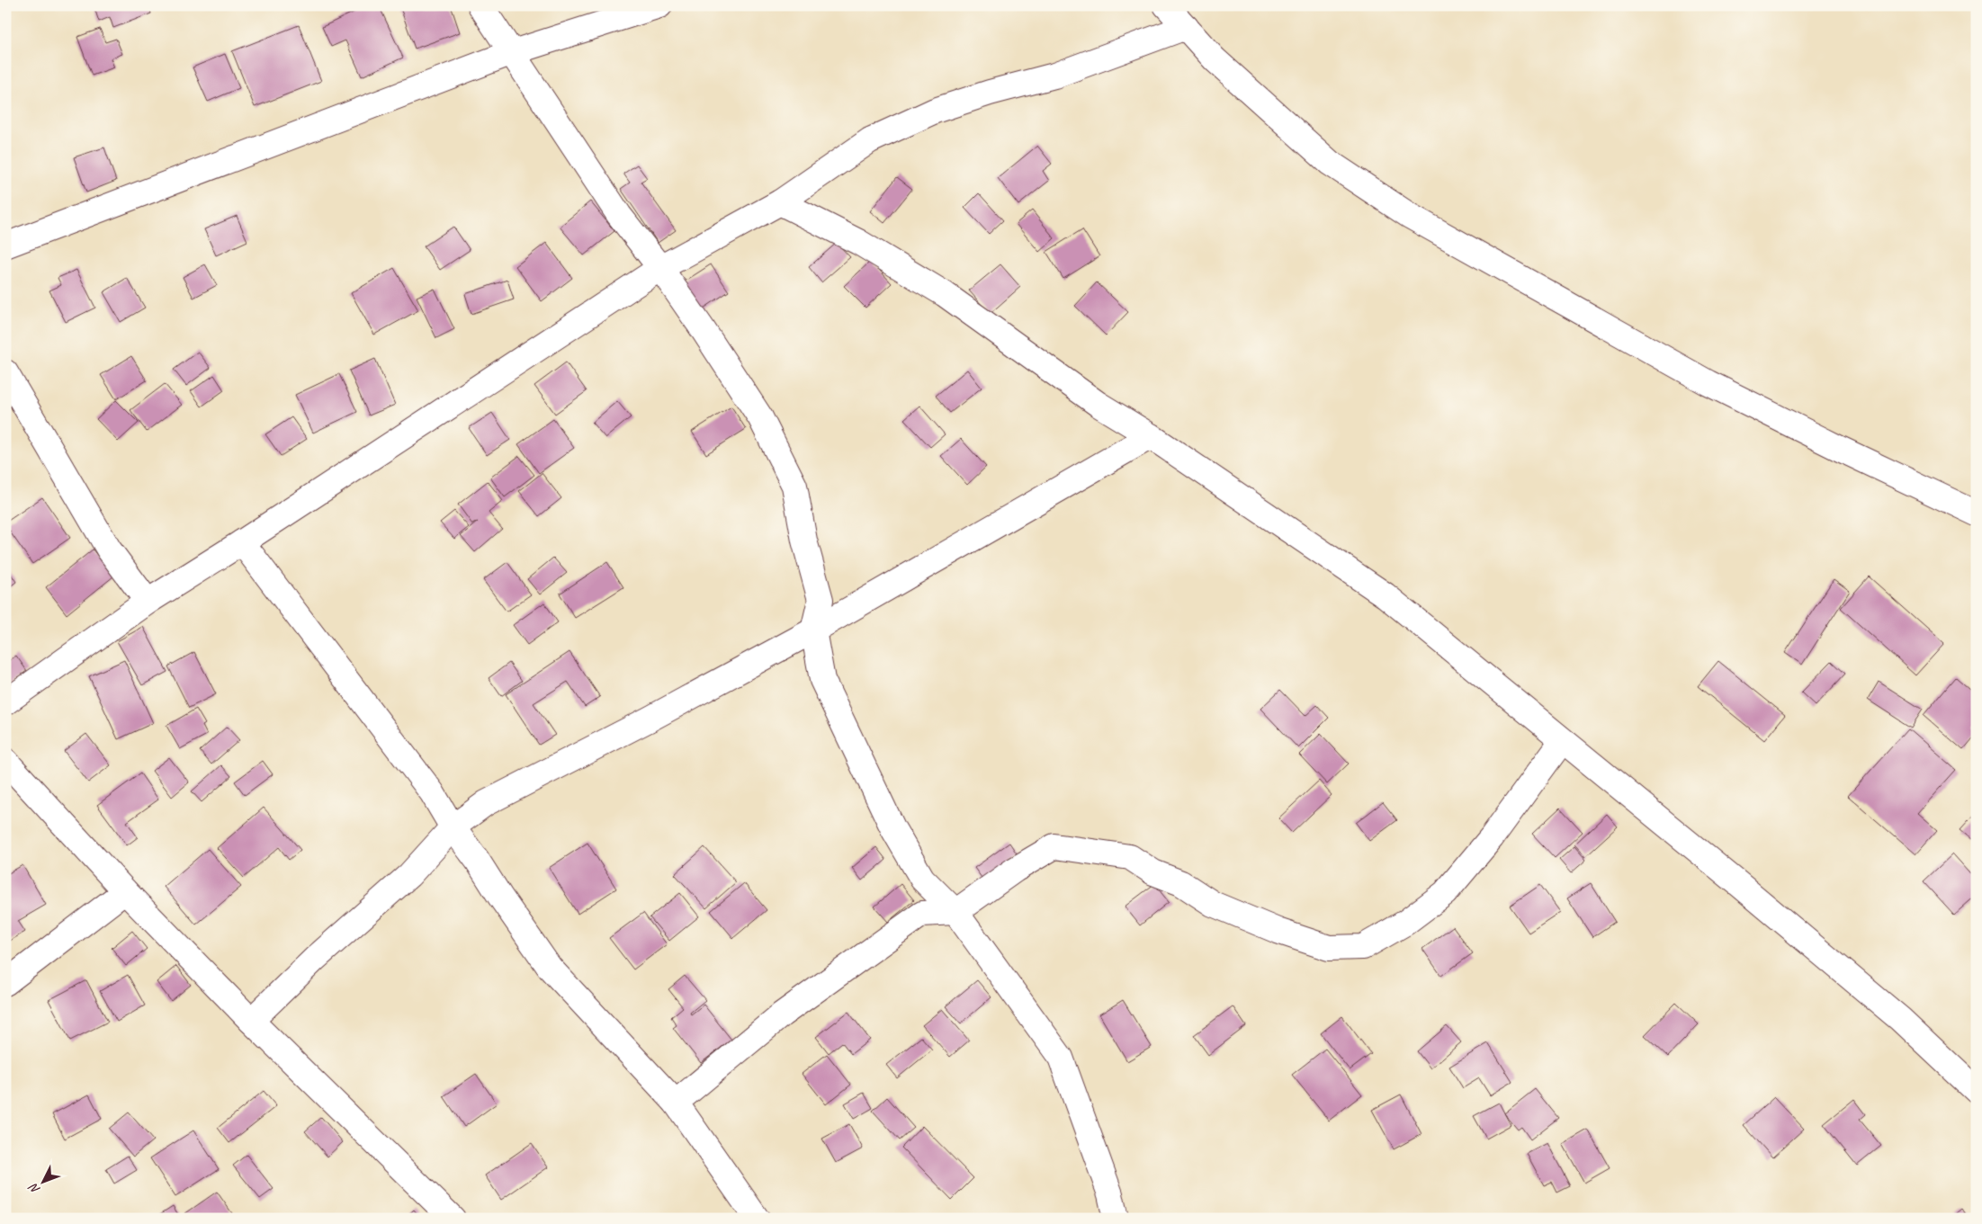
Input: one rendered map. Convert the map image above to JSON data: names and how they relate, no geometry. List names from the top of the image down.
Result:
{
  "north": "bottom left"
}
